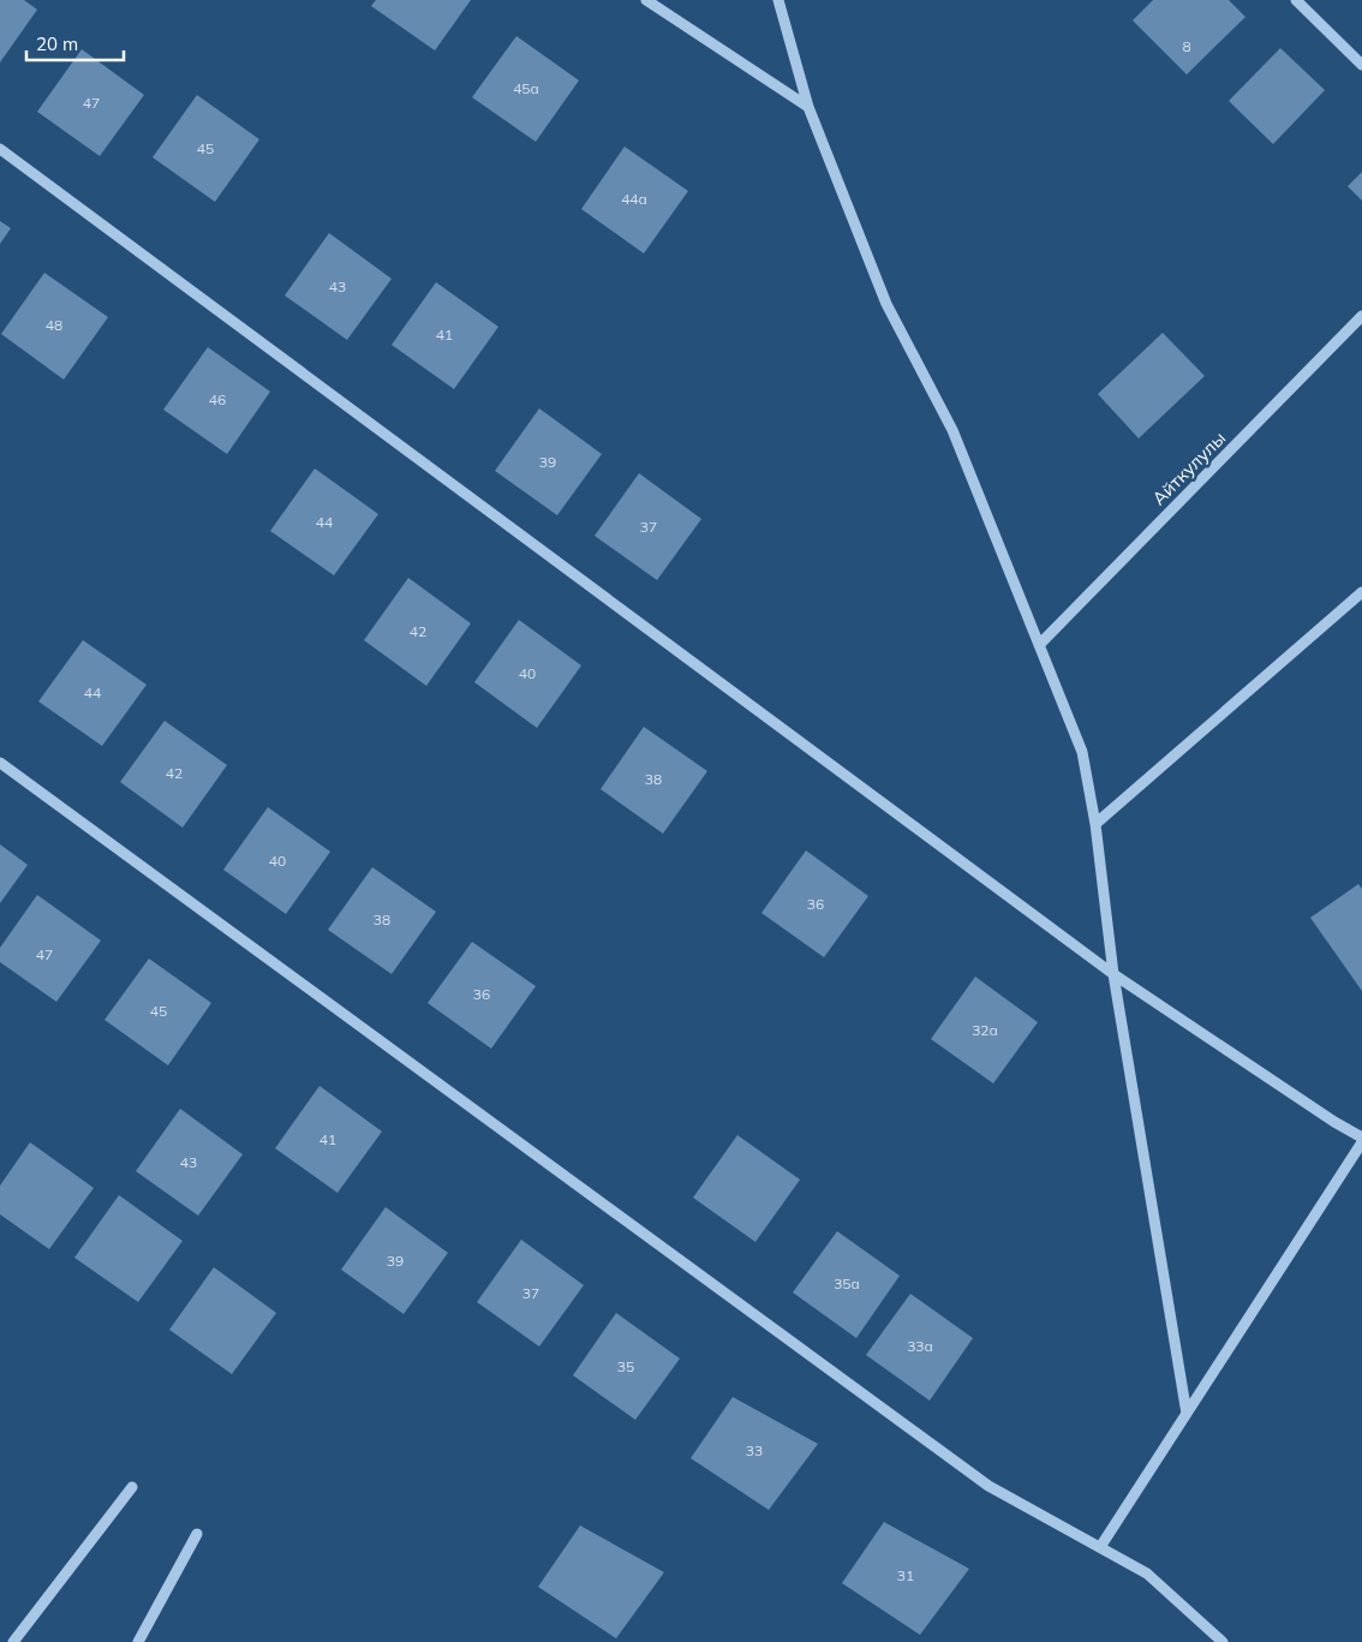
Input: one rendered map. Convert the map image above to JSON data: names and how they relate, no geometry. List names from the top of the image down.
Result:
{
  "streets": {
    "street": ["Айткулулы"]
  },
  "house_numbers": [
    "8",
    "45а",
    "47",
    "45",
    "44а",
    "43",
    "48",
    "41",
    "46",
    "39",
    "44",
    "37",
    "42",
    "40",
    "44",
    "42",
    "38",
    "40",
    "36",
    "38",
    "47",
    "36",
    "45",
    "32а",
    "41",
    "43",
    "39",
    "35а",
    "37",
    "33а",
    "35",
    "33",
    "31"
  ],
  "scale_bar": "20 m"
}
